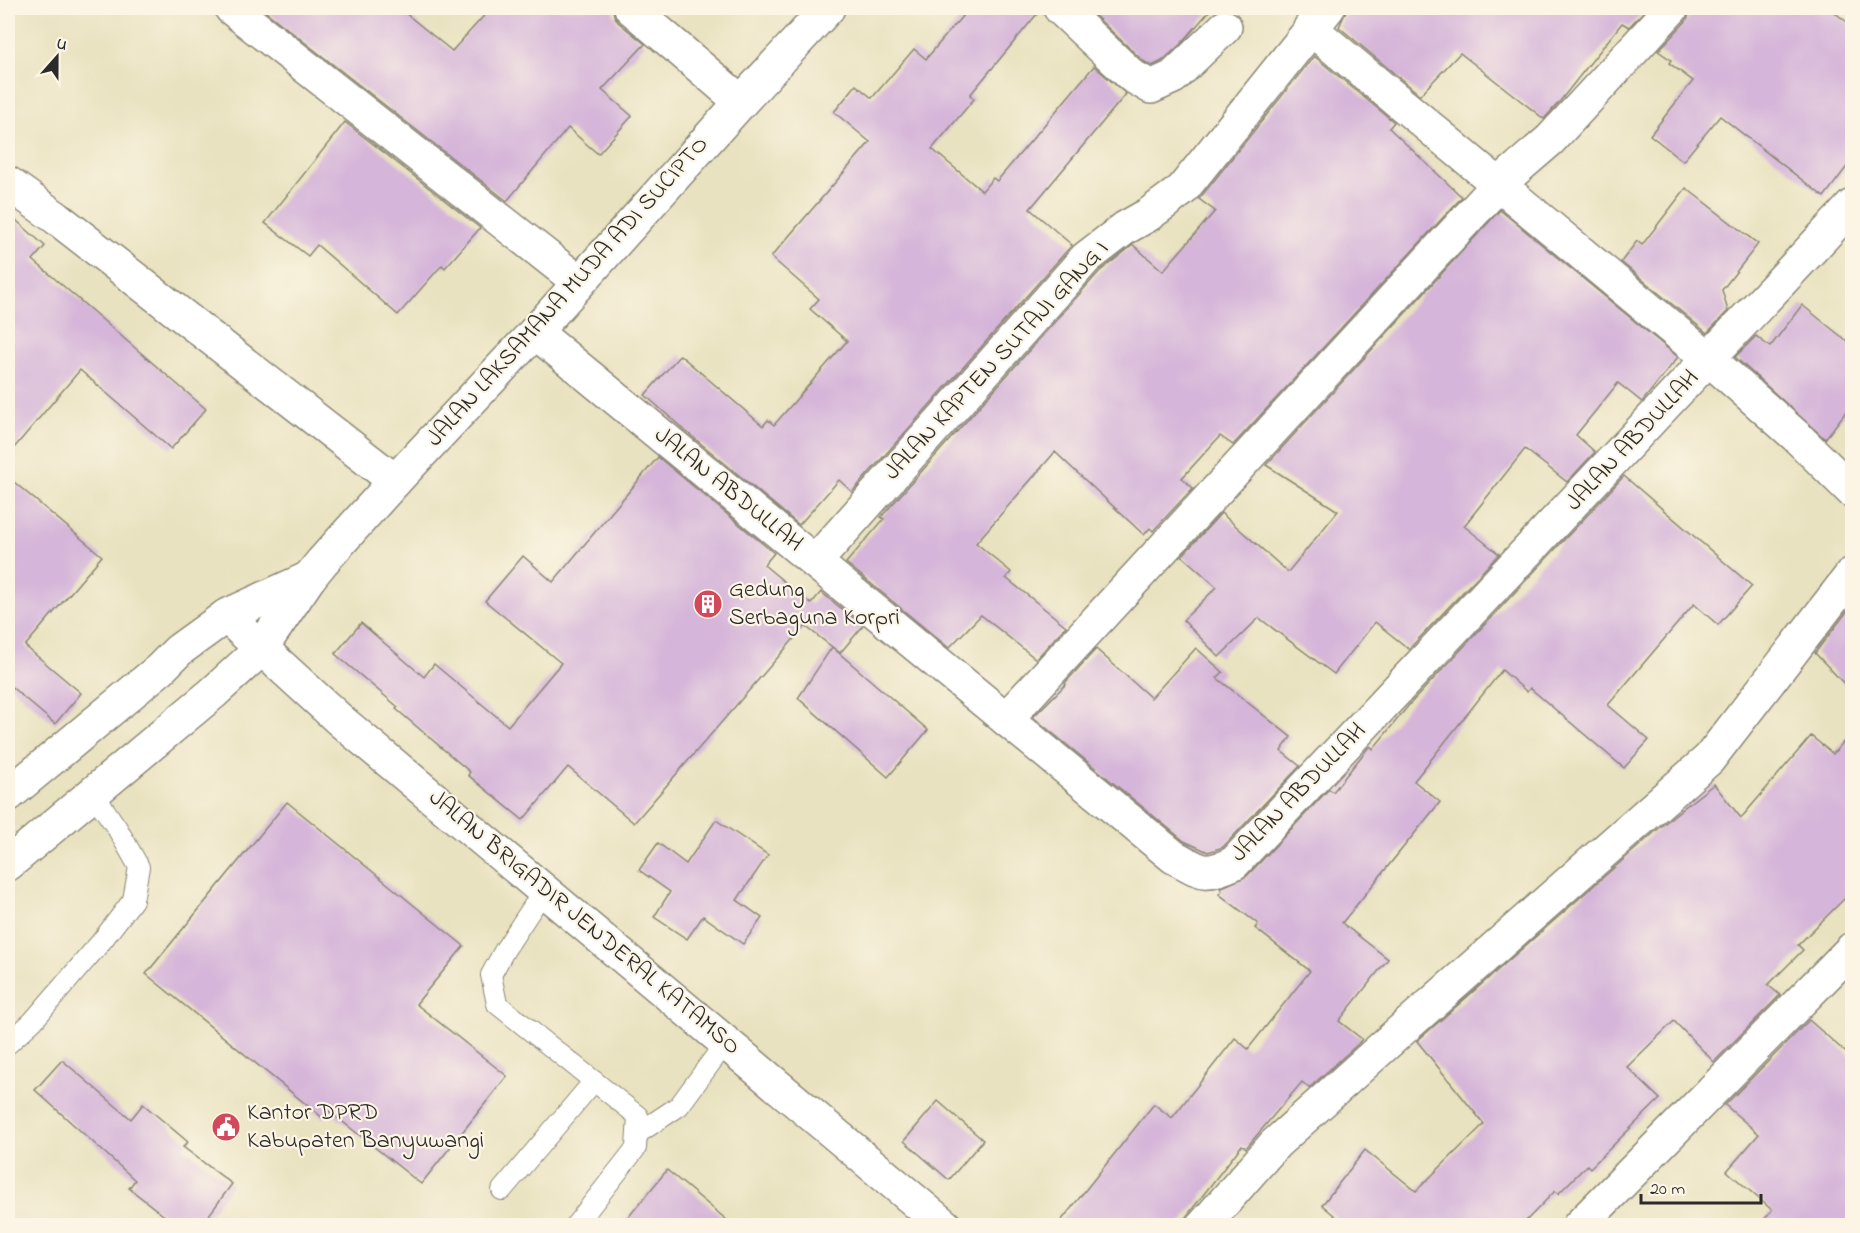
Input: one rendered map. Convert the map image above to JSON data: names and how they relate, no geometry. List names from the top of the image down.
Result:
{
  "streets": {
    "street": [
      "JALAN LAKSAMANA MUDA ADI SUCIPTO",
      "JALAN KAPTEN SUTAJI GANG I",
      "JALAN ABDULLAH",
      "JALAN BRIGADIR JENDERAL KATAMSO"
    ]
  },
  "crossings": [
    ["JALAN LAKSAMANA MUDA ADI SUCIPTO", "JALAN ABDULLAH"],
    ["JALAN LAKSAMANA MUDA ADI SUCIPTO", "JALAN BRIGADIR JENDERAL KATAMSO"],
    ["JALAN KAPTEN SUTAJI GANG I", "JALAN ABDULLAH"]
  ],
  "places": {
    "building": ["Gedung Serbaguna Korpri"],
    "public building": ["Kantor DPRD Kabupaten Banyuwangi"]
  },
  "scale_bar": "20 m",
  "north": "top"
}
